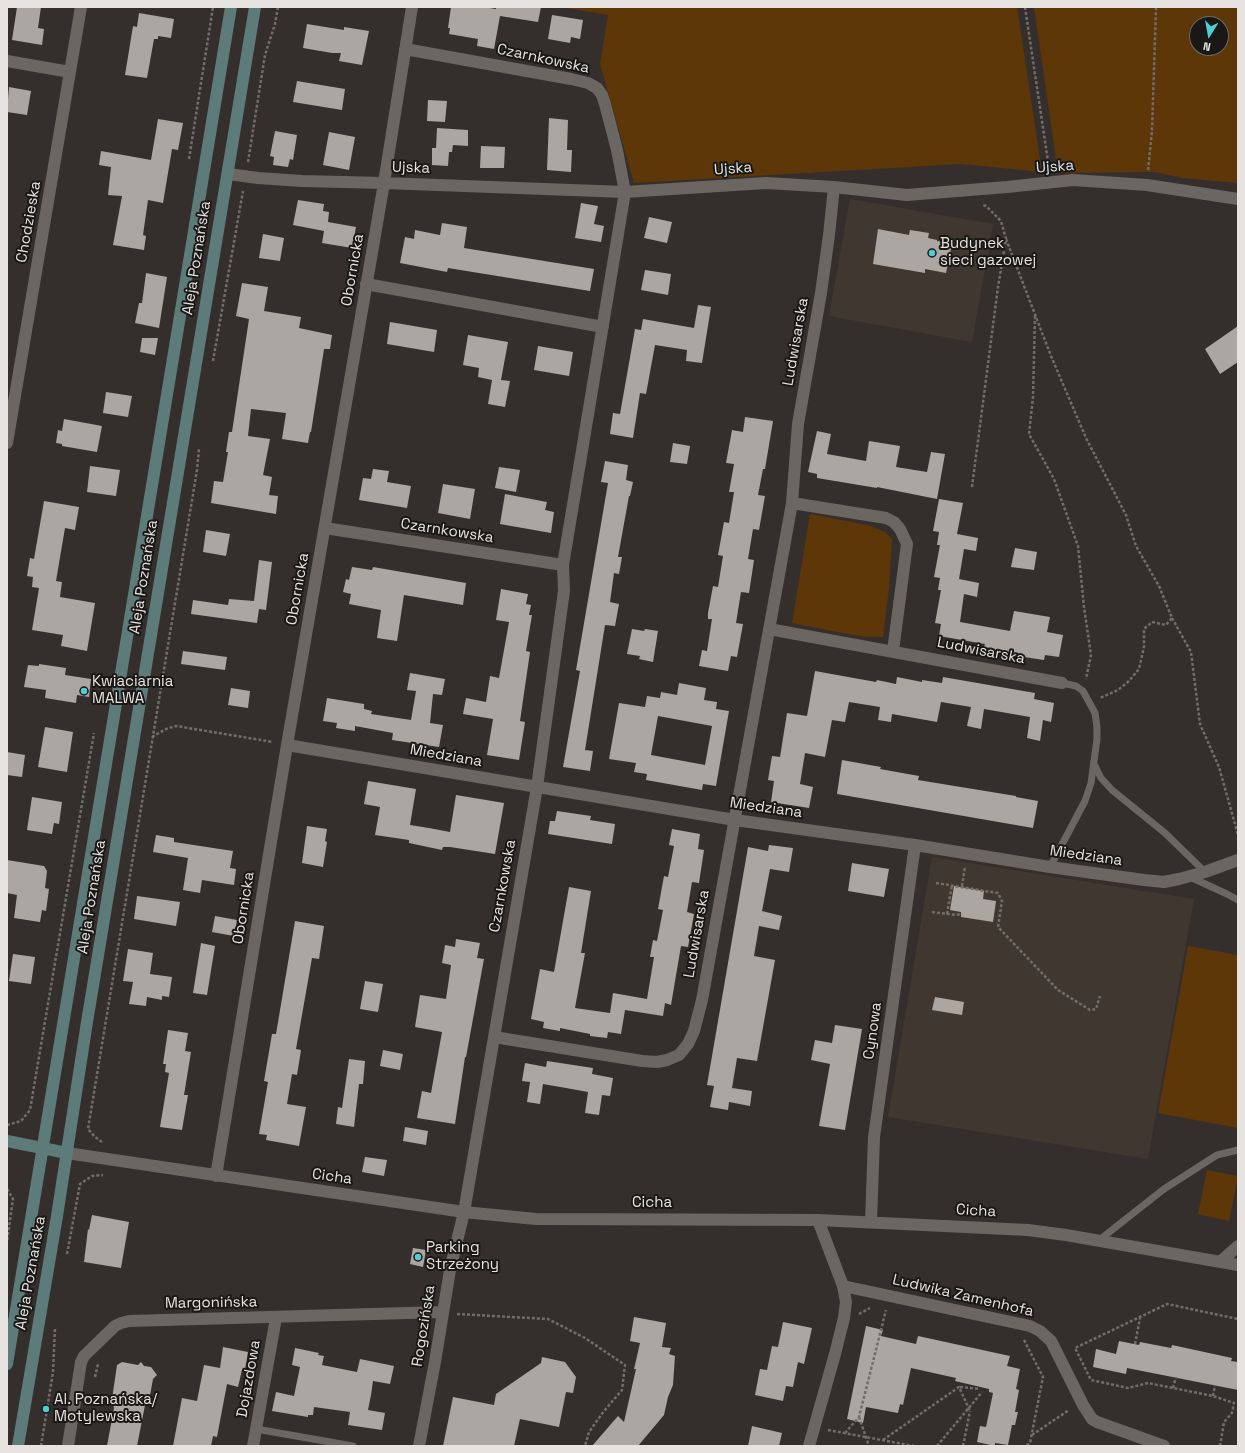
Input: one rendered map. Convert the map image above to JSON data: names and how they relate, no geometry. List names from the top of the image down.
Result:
{
  "streets": {
    "main road": ["Aleja Poznańska"],
    "street": [
      "Czarnkowska",
      "Ujska",
      "Chodzieska",
      "Obornicka",
      "Ludwisarska",
      "Miedziana",
      "Cynowa",
      "Cicha",
      "Ludwika Zamenhofa",
      "Margonińska",
      "Rogozińska",
      "Dojazdowa"
    ]
  },
  "crossings": [
    ["Czarnkowska", "Ujska"],
    ["Czarnkowska", "Obornicka"],
    ["Czarnkowska", "Ludwisarska"],
    ["Czarnkowska", "Miedziana"],
    ["Czarnkowska", "Cicha"],
    ["Czarnkowska", "Rogozińska"],
    ["Ujska", "Aleja Poznańska"],
    ["Ujska", "Obornicka"],
    ["Ujska", "Ludwisarska"],
    ["Aleja Poznańska", "Cicha"],
    ["Obornicka", "Miedziana"],
    ["Obornicka", "Cicha"],
    ["Ludwisarska", "Miedziana"],
    ["Miedziana", "Cynowa"],
    ["Cynowa", "Cicha"],
    ["Cicha", "Rogozińska"],
    ["Margonińska", "Rogozińska"],
    ["Margonińska", "Dojazdowa"]
  ],
  "places": [
    "Budynek sieci gazowej",
    "Kwiaciarnia MALWA",
    "Parking Strzeżony",
    "Al. Poznańska/ Motylewska"
  ],
  "north": "bottom"
}
